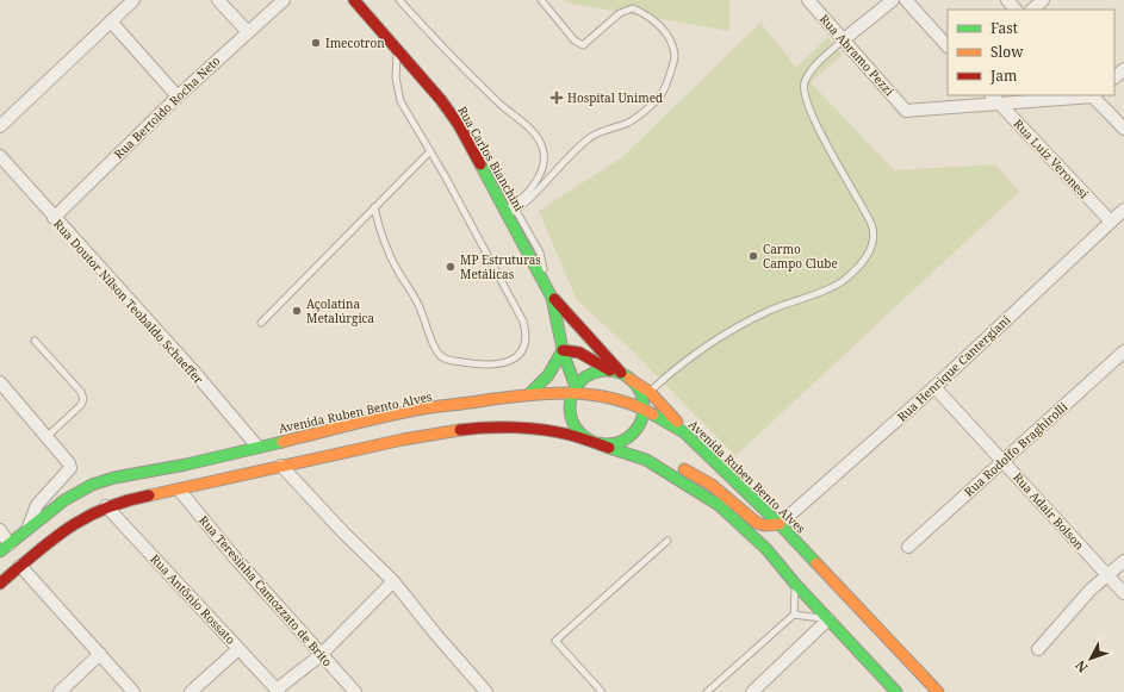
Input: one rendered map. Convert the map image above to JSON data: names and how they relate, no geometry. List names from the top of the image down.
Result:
{
  "streets": {
    "main road": ["Rua Carlos Bianchini", "Avenida Ruben Bento Alves"],
    "street": [
      "Rua Abramo Pezzi",
      "Rua Bertoldo Rocha Neto",
      "Rua Luiz Veronesi",
      "Rua Doutor Nílson Teobaldo Schaeffer",
      "Rua Henrique Cantergiani",
      "Rua Rodolfo Braghirolli",
      "Rua Adair Bolson",
      "Rua Teresinha Camozzato de Brito",
      "Rua Antônio Rossato"
    ]
  },
  "crossings": [
    ["Rua Abramo Pezzi", "Rua Luiz Veronesi"],
    ["Rua Bertoldo Rocha Neto", "Rua Doutor Nílson Teobaldo Schaeffer"],
    ["Rua Carlos Bianchini", "Avenida Ruben Bento Alves"],
    ["Rua Luiz Veronesi", "Rua Henrique Cantergiani"],
    ["Rua Doutor Nílson Teobaldo Schaeffer", "Avenida Ruben Bento Alves"],
    ["Rua Henrique Cantergiani", "Avenida Ruben Bento Alves"],
    ["Rua Henrique Cantergiani", "Rua Adair Bolson"],
    ["Rua Rodolfo Braghirolli", "Rua Adair Bolson"]
  ],
  "places": {
    "other": [
      "Imecotron",
      "Carmo Campo Clube",
      "MP Estruturas Metálicas",
      "Açolatina Metalúrgica"
    ],
    "health": ["Hospital Unimed"]
  },
  "legend": ["Fast", "Slow", "Jam"],
  "north": "bottom left"
}
